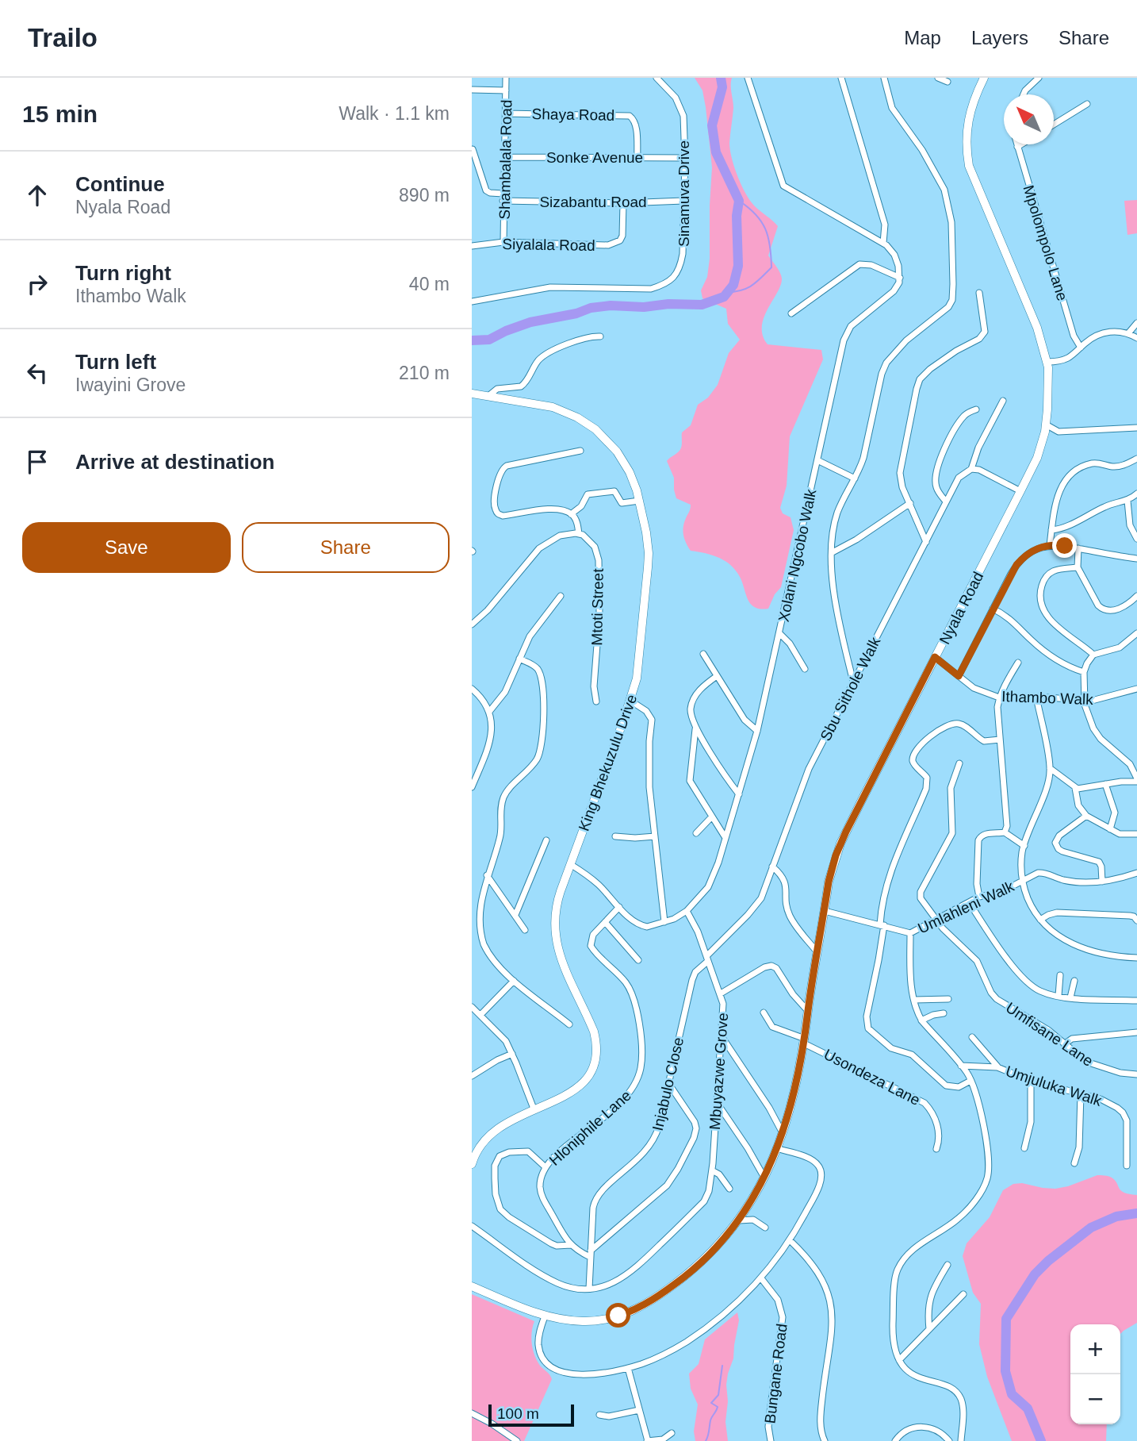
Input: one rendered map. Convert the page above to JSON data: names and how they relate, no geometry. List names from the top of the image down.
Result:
{
  "streets": {
    "street": [
      "Shaya Road",
      "Sonke Avenue",
      "Shambalala Road",
      "Sinamuva Drive",
      "Sizabantu Road",
      "Mpolompolo Lane",
      "Siyalala Road",
      "Xolani Ngcobo Walk",
      "Mtoti Street",
      "Nyala Road",
      "Sbu Sithole Walk",
      "Ithambo Walk",
      "King Bhekuzulu Drive",
      "Umlahleni Walk",
      "Umfisane Lane",
      "Mbuyazwe Grove",
      "Usondeza Lane",
      "Injabulo Close",
      "Umjuluka Walk",
      "Hloniphile Lane",
      "Bungane Road"
    ]
  },
  "crossings": [
    ["Shaya Road", "Sonke Avenue"],
    ["Shaya Road", "Shambalala Road"],
    ["Sonke Avenue", "Shambalala Road"],
    ["Sonke Avenue", "Sinamuva Drive"],
    ["Shambalala Road", "Sizabantu Road"],
    ["Shambalala Road", "Siyalala Road"],
    ["Sinamuva Drive", "Sizabantu Road"],
    ["Sizabantu Road", "Siyalala Road"],
    ["Xolani Ngcobo Walk", "King Bhekuzulu Drive"],
    ["Xolani Ngcobo Walk", "Mbuyazwe Grove"],
    ["Xolani Ngcobo Walk", "Hloniphile Lane"],
    ["Nyala Road", "Ithambo Walk"],
    ["Nyala Road", "Usondeza Lane"],
    ["Sbu Sithole Walk", "Mbuyazwe Grove"],
    ["Sbu Sithole Walk", "Injabulo Close"],
    ["Umlahleni Walk", "Umfisane Lane"],
    ["Mbuyazwe Grove", "Injabulo Close"],
    ["Injabulo Close", "Hloniphile Lane"]
  ],
  "scale_bar": "100 m",
  "north": "top left",
  "page": {
    "header": "Trailo",
    "nav": ["Map", "Layers", "Share"],
    "heading": ["15 min", "Walk · 1.1 km"],
    "list": [
      ["Continue", "Nyala Road", "890 m"],
      ["Turn right", "Ithambo Walk", "40 m"],
      ["Turn left", "Iwayini Grove", "210 m"],
      "Arrive at destination"
    ],
    "buttons": ["Save", "Share"],
    "map_buttons": ["+", "−"],
    "scale": "100 m"
  }
}
